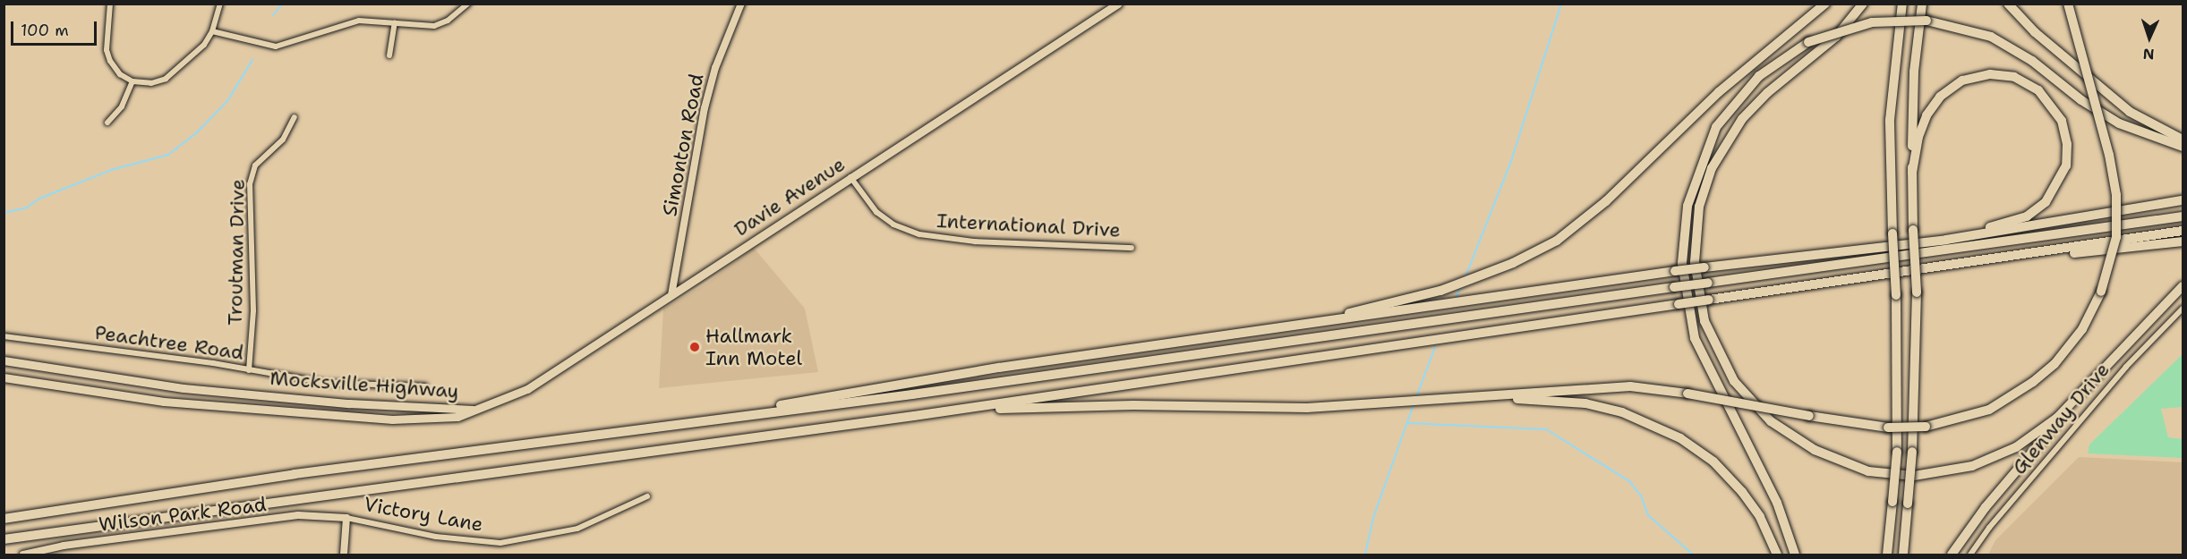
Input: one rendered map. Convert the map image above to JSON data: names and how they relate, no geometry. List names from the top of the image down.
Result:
{
  "streets": {
    "main road": ["Davie Avenue", "Mocksville Highway"],
    "street": [
      "Simonton Road",
      "International Drive",
      "Troutman Drive",
      "Peachtree Road",
      "Glenway Drive",
      "Wilson Park Road",
      "Victory Lane"
    ]
  },
  "crossings": [
    ["Simonton Road", "Davie Avenue"],
    ["Davie Avenue", "International Drive"],
    ["Davie Avenue", "Mocksville Highway"],
    ["Troutman Drive", "Peachtree Road"],
    ["Wilson Park Road", "Victory Lane"]
  ],
  "places": ["Hallmark Inn Motel"],
  "scale_bar": "100 m",
  "north": "bottom"
}
